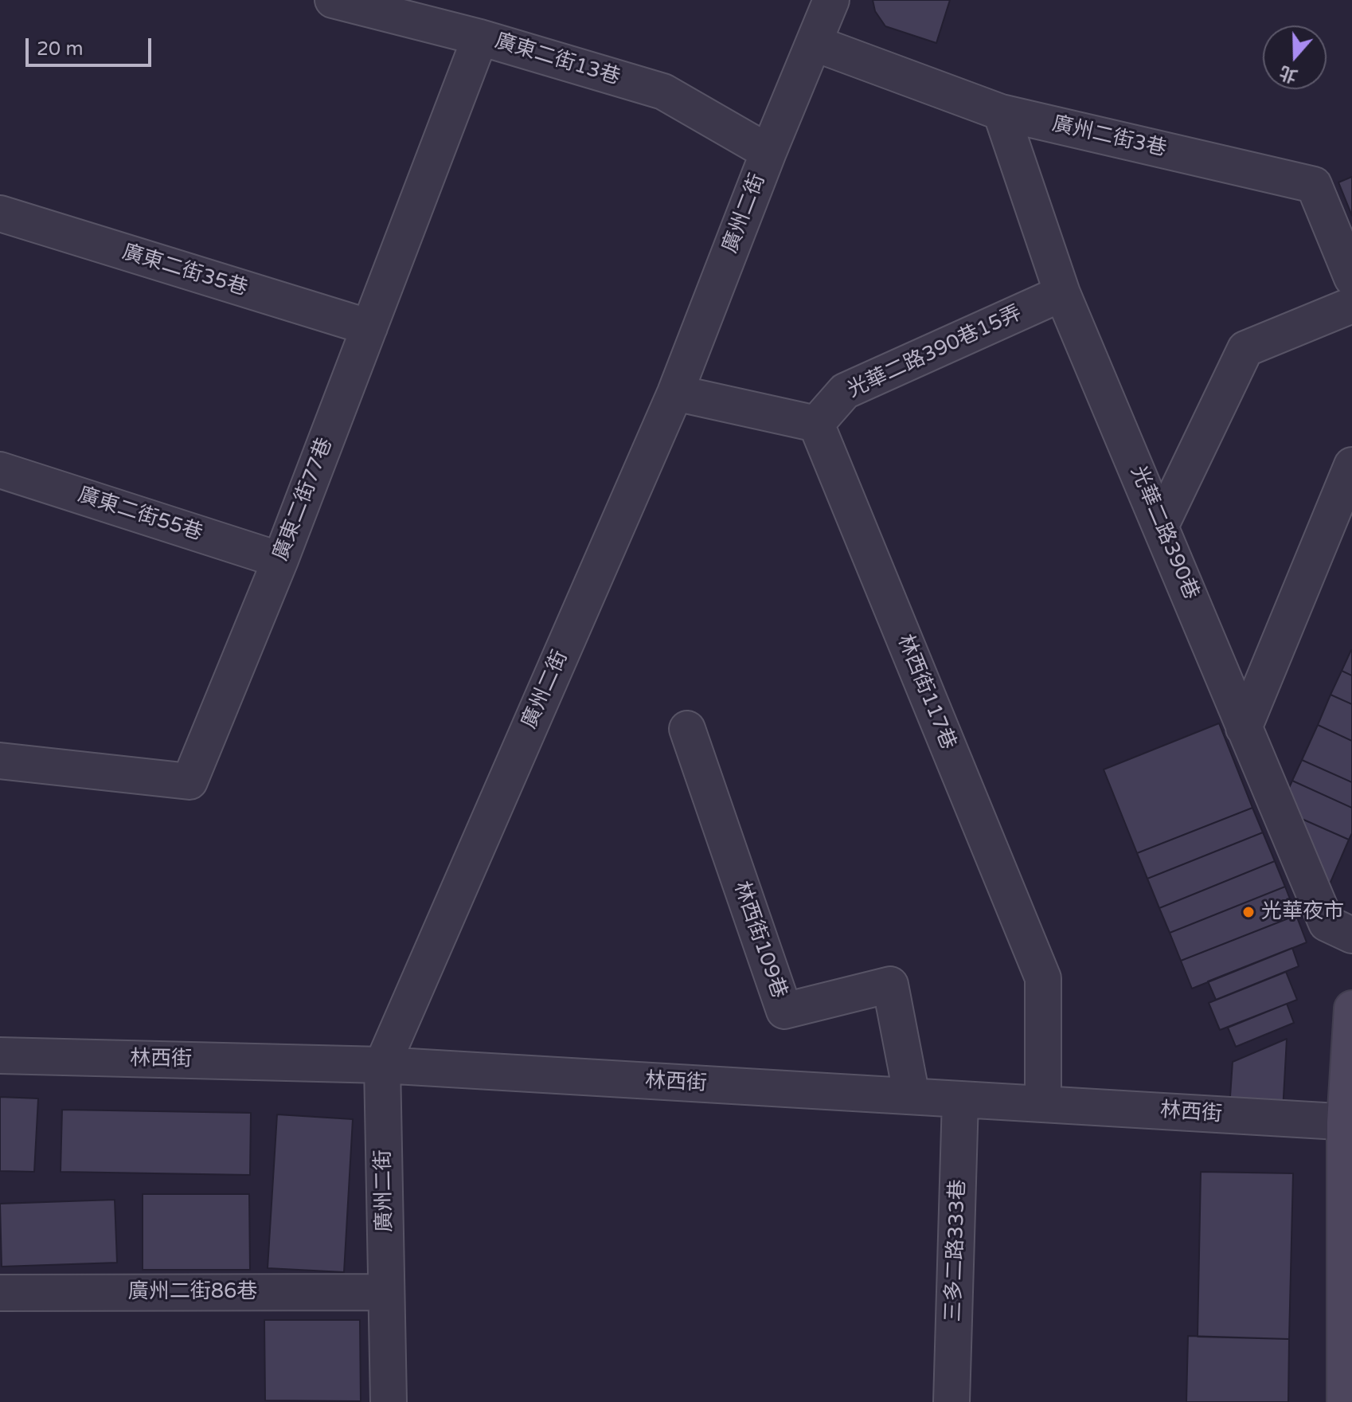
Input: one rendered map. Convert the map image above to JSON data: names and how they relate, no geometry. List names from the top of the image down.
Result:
{
  "streets": {
    "street": [
      "廣東二街13巷",
      "廣州二街3巷",
      "廣州二街",
      "廣東二街35巷",
      "光華二路390巷15弄",
      "廣東二街77巷",
      "廣東二街55巷",
      "光華二路390巷",
      "林西街117巷",
      "林西街109巷",
      "林西街",
      "三多二路333巷",
      "廣州二街86巷"
    ]
  },
  "crossings": [
    ["廣東二街13巷", "廣州二街"],
    ["廣東二街13巷", "廣東二街77巷"],
    ["廣州二街3巷", "廣州二街"],
    ["廣州二街3巷", "光華二路390巷"],
    ["廣州二街", "林西街"],
    ["廣州二街", "廣州二街86巷"],
    ["廣東二街35巷", "廣東二街77巷"],
    ["光華二路390巷15弄", "光華二路390巷"],
    ["光華二路390巷15弄", "林西街117巷"],
    ["廣東二街77巷", "廣東二街55巷"],
    ["林西街117巷", "林西街"],
    ["林西街109巷", "林西街"],
    ["林西街", "三多二路333巷"]
  ],
  "places": ["光華夜市"],
  "scale_bar": "20 m",
  "north": "bottom"
}
